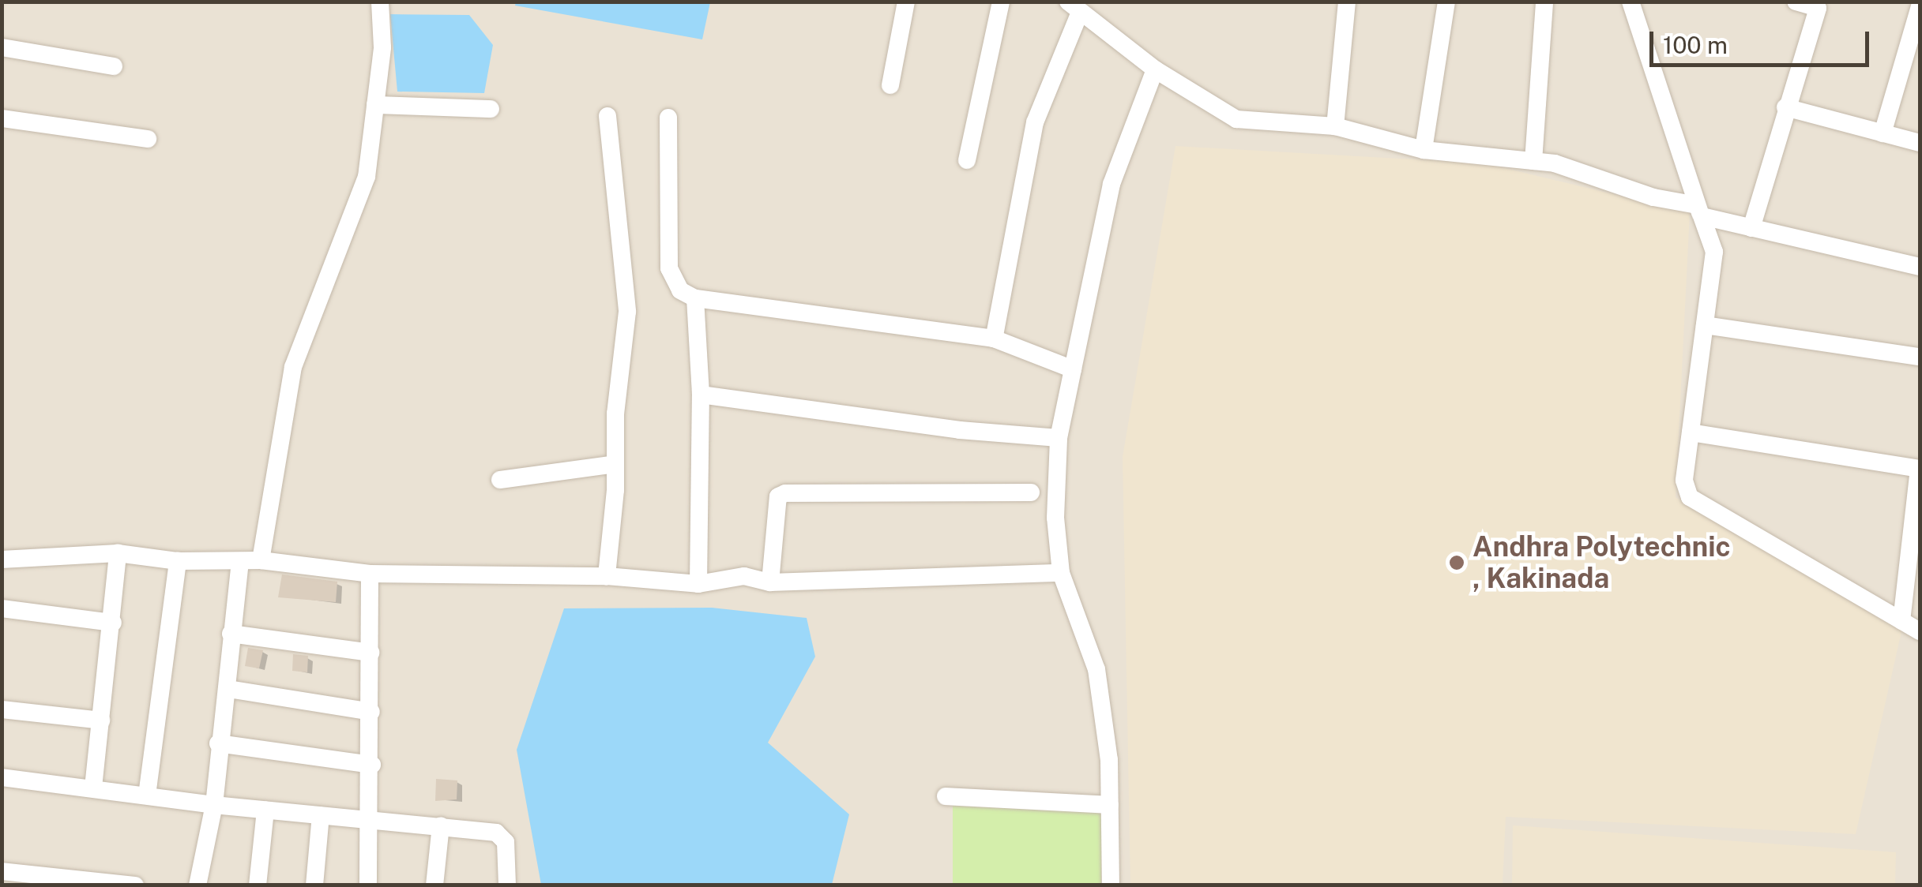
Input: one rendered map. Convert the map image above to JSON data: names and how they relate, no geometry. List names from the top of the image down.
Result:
{
  "places": ["Andhra Polytechnic , Kakinada"],
  "scale_bar": "100 m"
}
